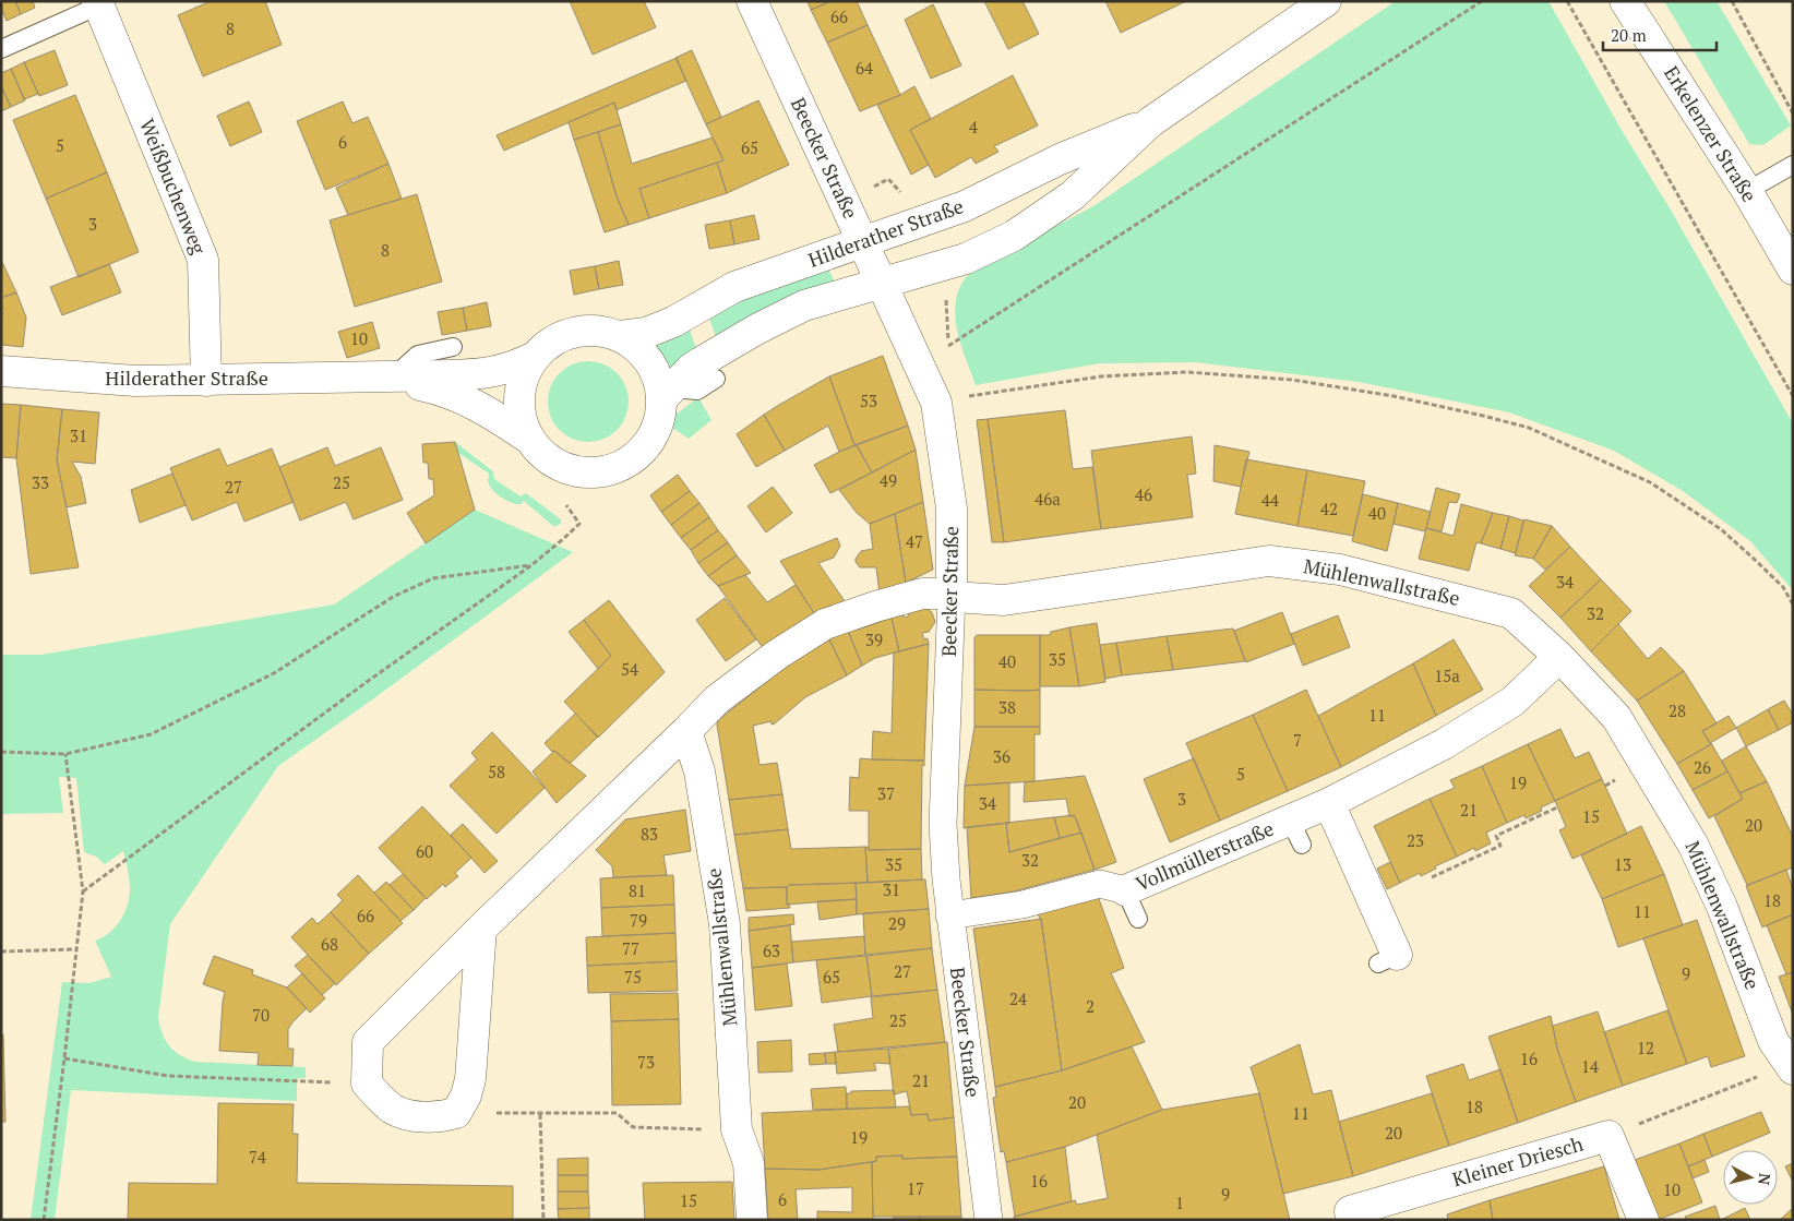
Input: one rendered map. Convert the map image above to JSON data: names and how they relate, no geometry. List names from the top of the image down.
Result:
{
  "streets": {
    "street": [
      "Erkelenzer Straße",
      "Beecker Straße",
      "Weißbuchenweg",
      "Hilderather Straße",
      "Mühlenwallstraße",
      "Vollmüllerstraße",
      "Kleiner Driesch"
    ]
  },
  "crossings": [
    ["Beecker Straße", "Hilderather Straße"],
    ["Beecker Straße", "Mühlenwallstraße"],
    ["Beecker Straße", "Vollmüllerstraße"],
    ["Weißbuchenweg", "Hilderather Straße"],
    ["Mühlenwallstraße", "Vollmüllerstraße"]
  ],
  "house_numbers": [
    "66",
    "8",
    "64",
    "4",
    "6",
    "5",
    "65",
    "3",
    "8",
    "10",
    "53",
    "31",
    "49",
    "33",
    "25",
    "27",
    "46",
    "46a",
    "44",
    "42",
    "40",
    "47",
    "34",
    "32",
    "39",
    "35",
    "40",
    "54",
    "15a",
    "38",
    "28",
    "11",
    "7",
    "36",
    "26",
    "58",
    "5",
    "19",
    "37",
    "3",
    "34",
    "21",
    "15",
    "20",
    "83",
    "23",
    "60",
    "32",
    "35",
    "13",
    "31",
    "81",
    "18",
    "11",
    "66",
    "79",
    "29",
    "68",
    "77",
    "63",
    "27",
    "9",
    "75",
    "65",
    "24",
    "2",
    "70",
    "25",
    "12",
    "16",
    "73",
    "14",
    "21",
    "20",
    "18",
    "11",
    "20",
    "19",
    "74",
    "16",
    "17",
    "10",
    "9",
    "6",
    "15",
    "1"
  ],
  "scale_bar": "20 m",
  "north": "right"
}
